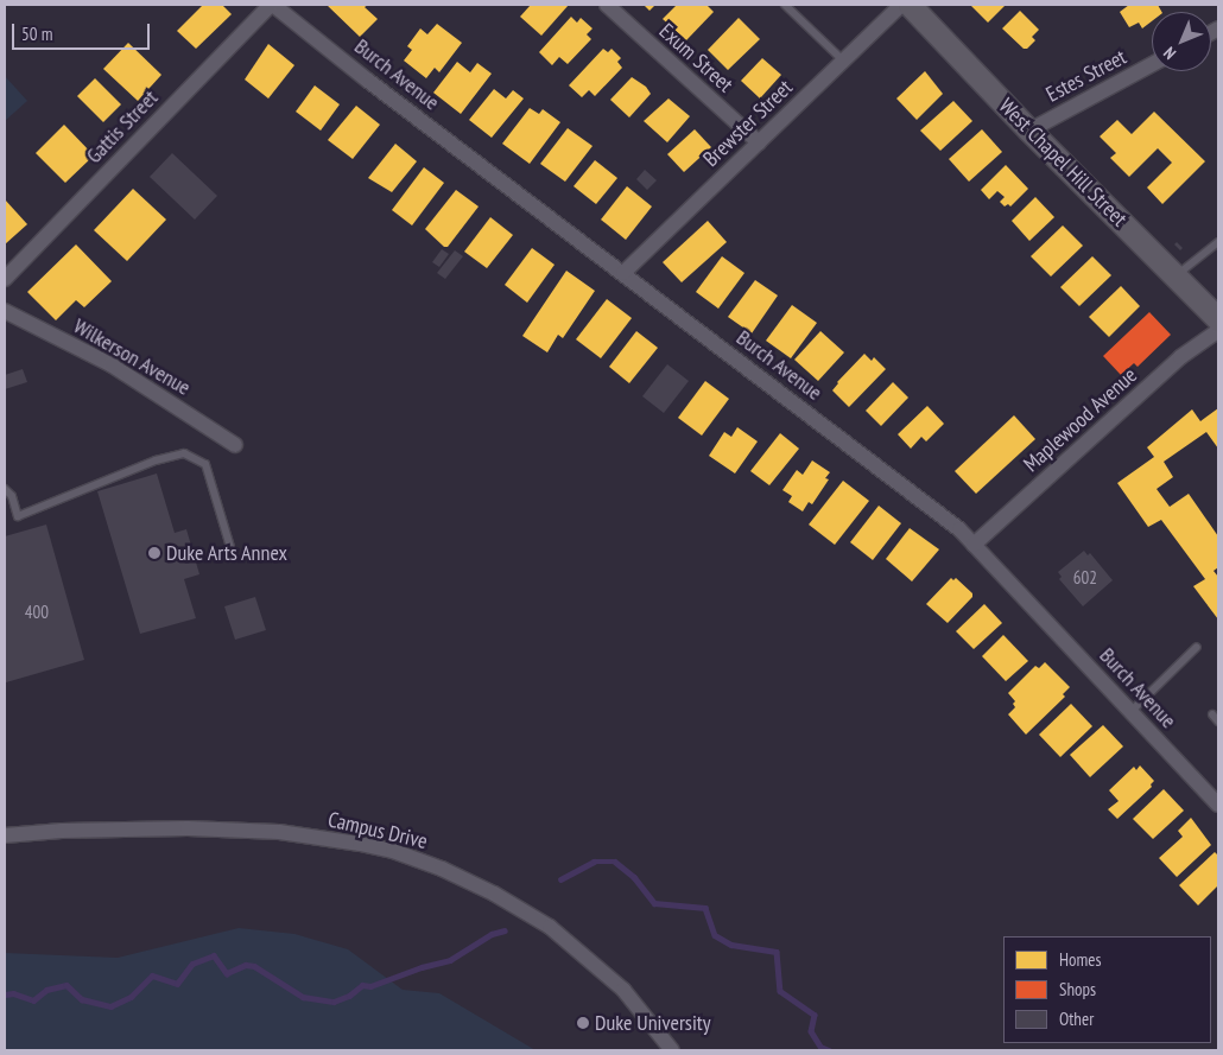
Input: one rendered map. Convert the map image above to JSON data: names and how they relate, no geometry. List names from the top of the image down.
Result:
{
  "streets": {
    "main road": ["West Chapel Hill Street"],
    "street": [
      "Exum Street",
      "Burch Avenue",
      "Estes Street",
      "Brewster Street",
      "Gattis Street",
      "Wilkerson Avenue",
      "Maplewood Avenue",
      "Campus Drive"
    ]
  },
  "crossings": [
    ["Exum Street", "Brewster Street"],
    ["Burch Avenue", "Brewster Street"],
    ["Burch Avenue", "Gattis Street"],
    ["Burch Avenue", "Maplewood Avenue"],
    ["Estes Street", "West Chapel Hill Street"]
  ],
  "places": ["Duke Arts Annex", "Duke University"],
  "house_numbers": ["602", "400"],
  "legend": ["Homes", "Shops", "Other"],
  "scale_bar": "50 m",
  "north": "bottom left"
}
